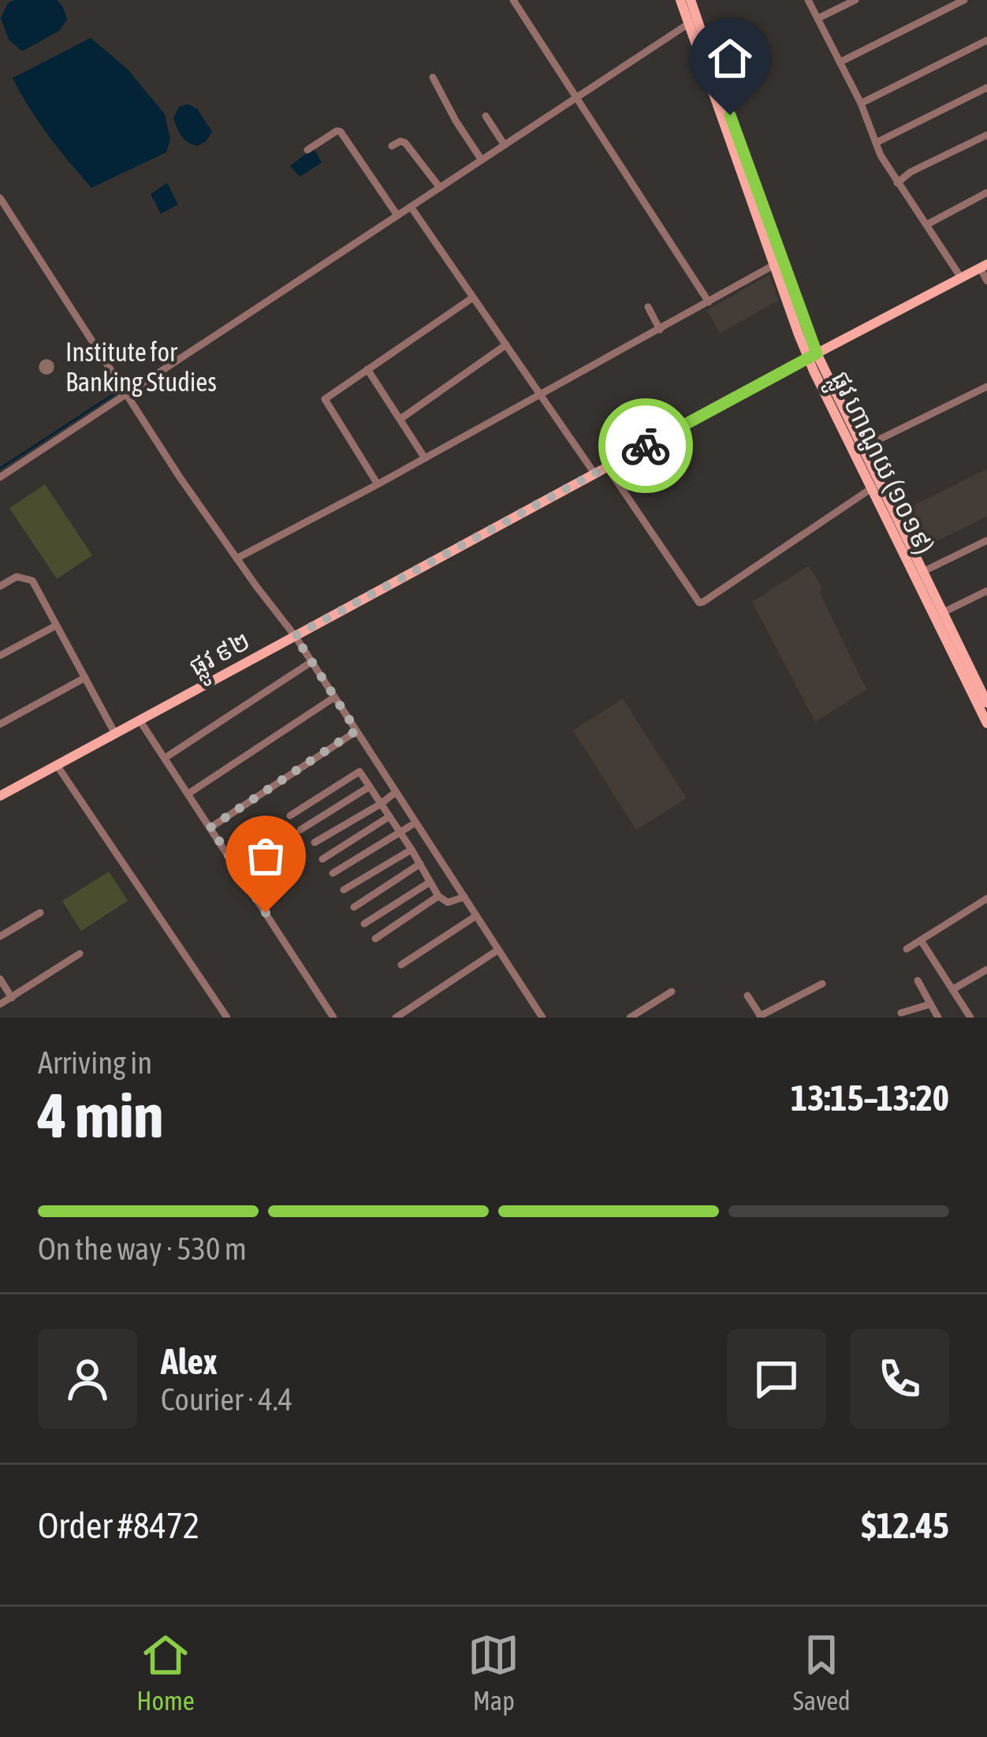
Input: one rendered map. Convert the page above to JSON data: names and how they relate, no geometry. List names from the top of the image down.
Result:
{
  "streets": {
    "main road": ["ផ្លូវ ហាណូយ (១០១៩)", "ផ្លូវ ៩២"]
  },
  "crossings": [
    ["ផ្លូវ ហាណូយ (១០១៩)", "ផ្លូវ ៩២"]
  ],
  "places": ["Institute for Banking Studies"],
  "page": {
    "heading": ["4 min", "Arriving in", "13:15–13:20"],
    "panel": [
      "Alex",
      "Courier · 4.4",
      "Order #8472",
      "$12.45"
    ],
    "bar": "On the way · 530 m",
    "tabs": ["Home", "Map", "Saved"]
  }
}
